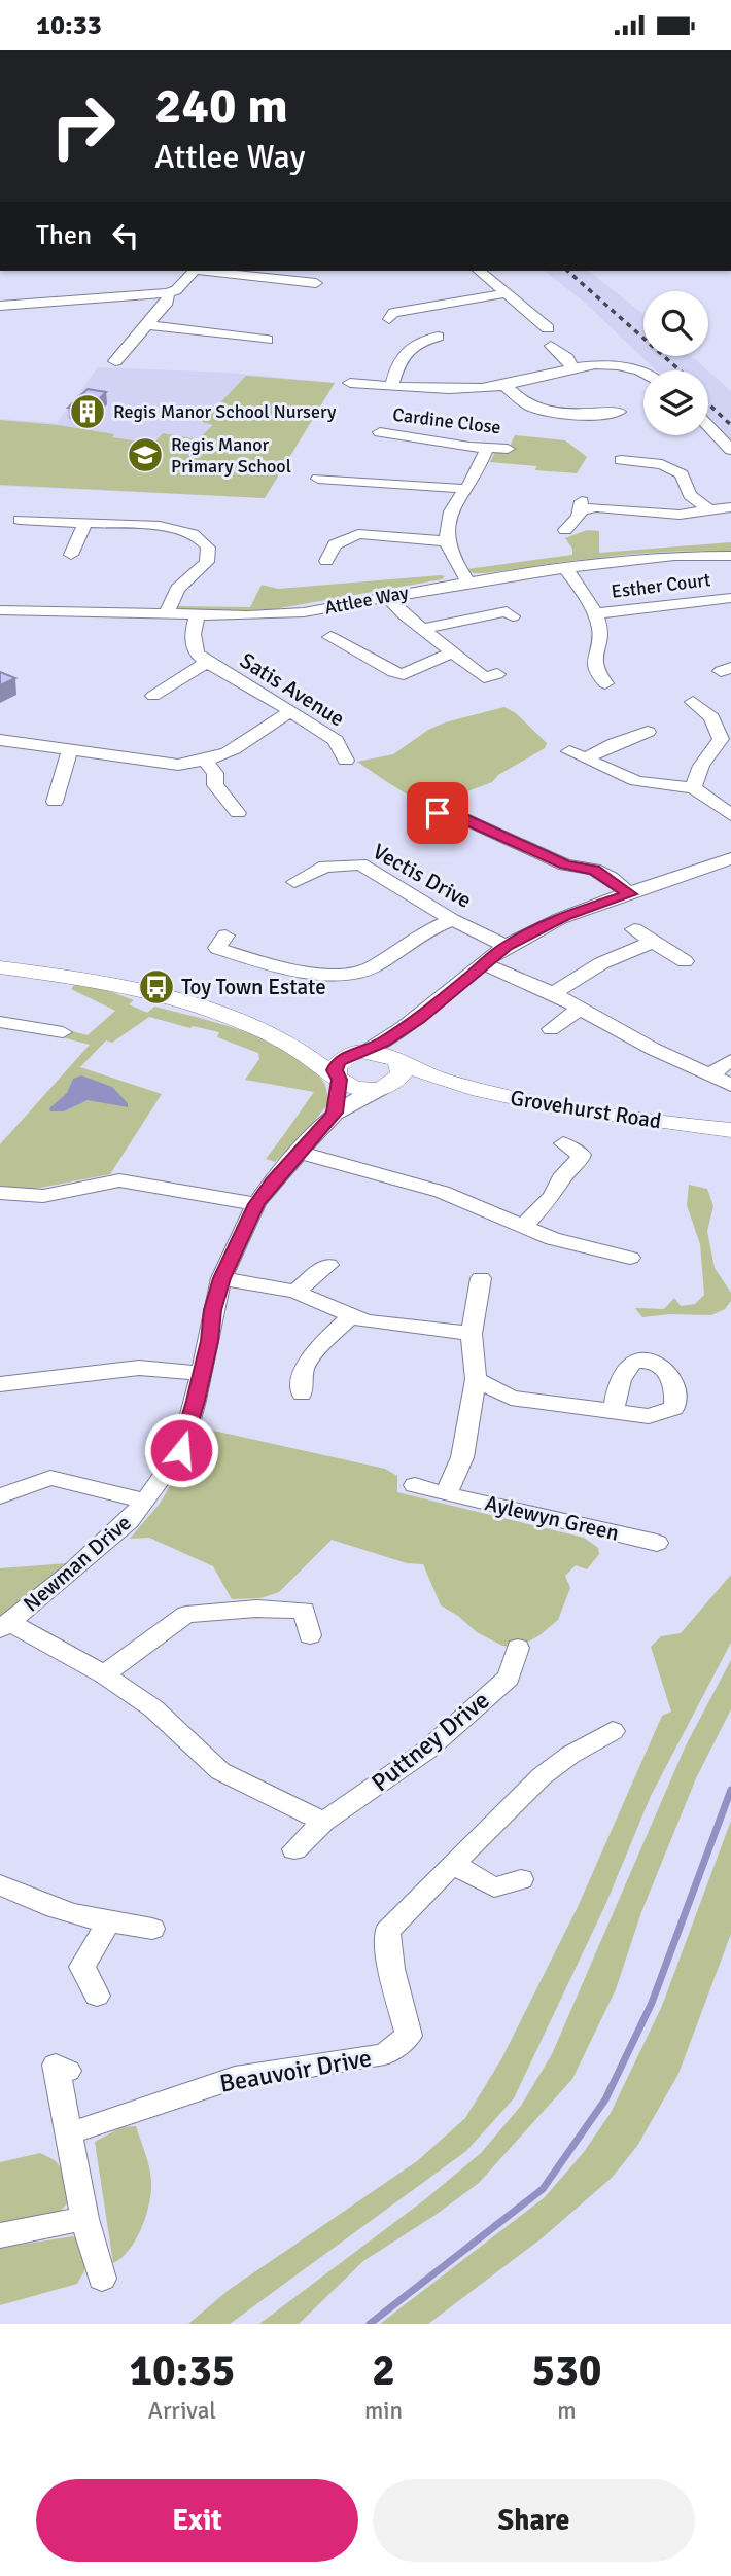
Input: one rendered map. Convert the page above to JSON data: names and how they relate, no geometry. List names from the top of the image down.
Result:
{
  "streets": {
    "street": [
      "Cardine Close",
      "Esther Court",
      "Attlee Way",
      "Satis Avenue",
      "Vectis Drive",
      "Grovehurst Road",
      "Aylewyn Green",
      "Newman Drive",
      "Puttney Drive",
      "Beauvoir Drive"
    ]
  },
  "crossings": [
    ["Attlee Way", "Satis Avenue"],
    ["Grovehurst Road", "Newman Drive"]
  ],
  "places": {
    "building": ["Regis Manor School Nursery"],
    "school or university": ["Regis Manor Primary School"],
    "bus stop": ["Toy Town Estate"]
  },
  "page": {
    "status": "10:33",
    "turn": ["240 m", "Attlee Way"],
    "then": "Then",
    "eta": [
      "10:35",
      "Arrival",
      "2",
      "min",
      "530",
      "m"
    ],
    "buttons": ["Exit", "Share"]
  }
}
